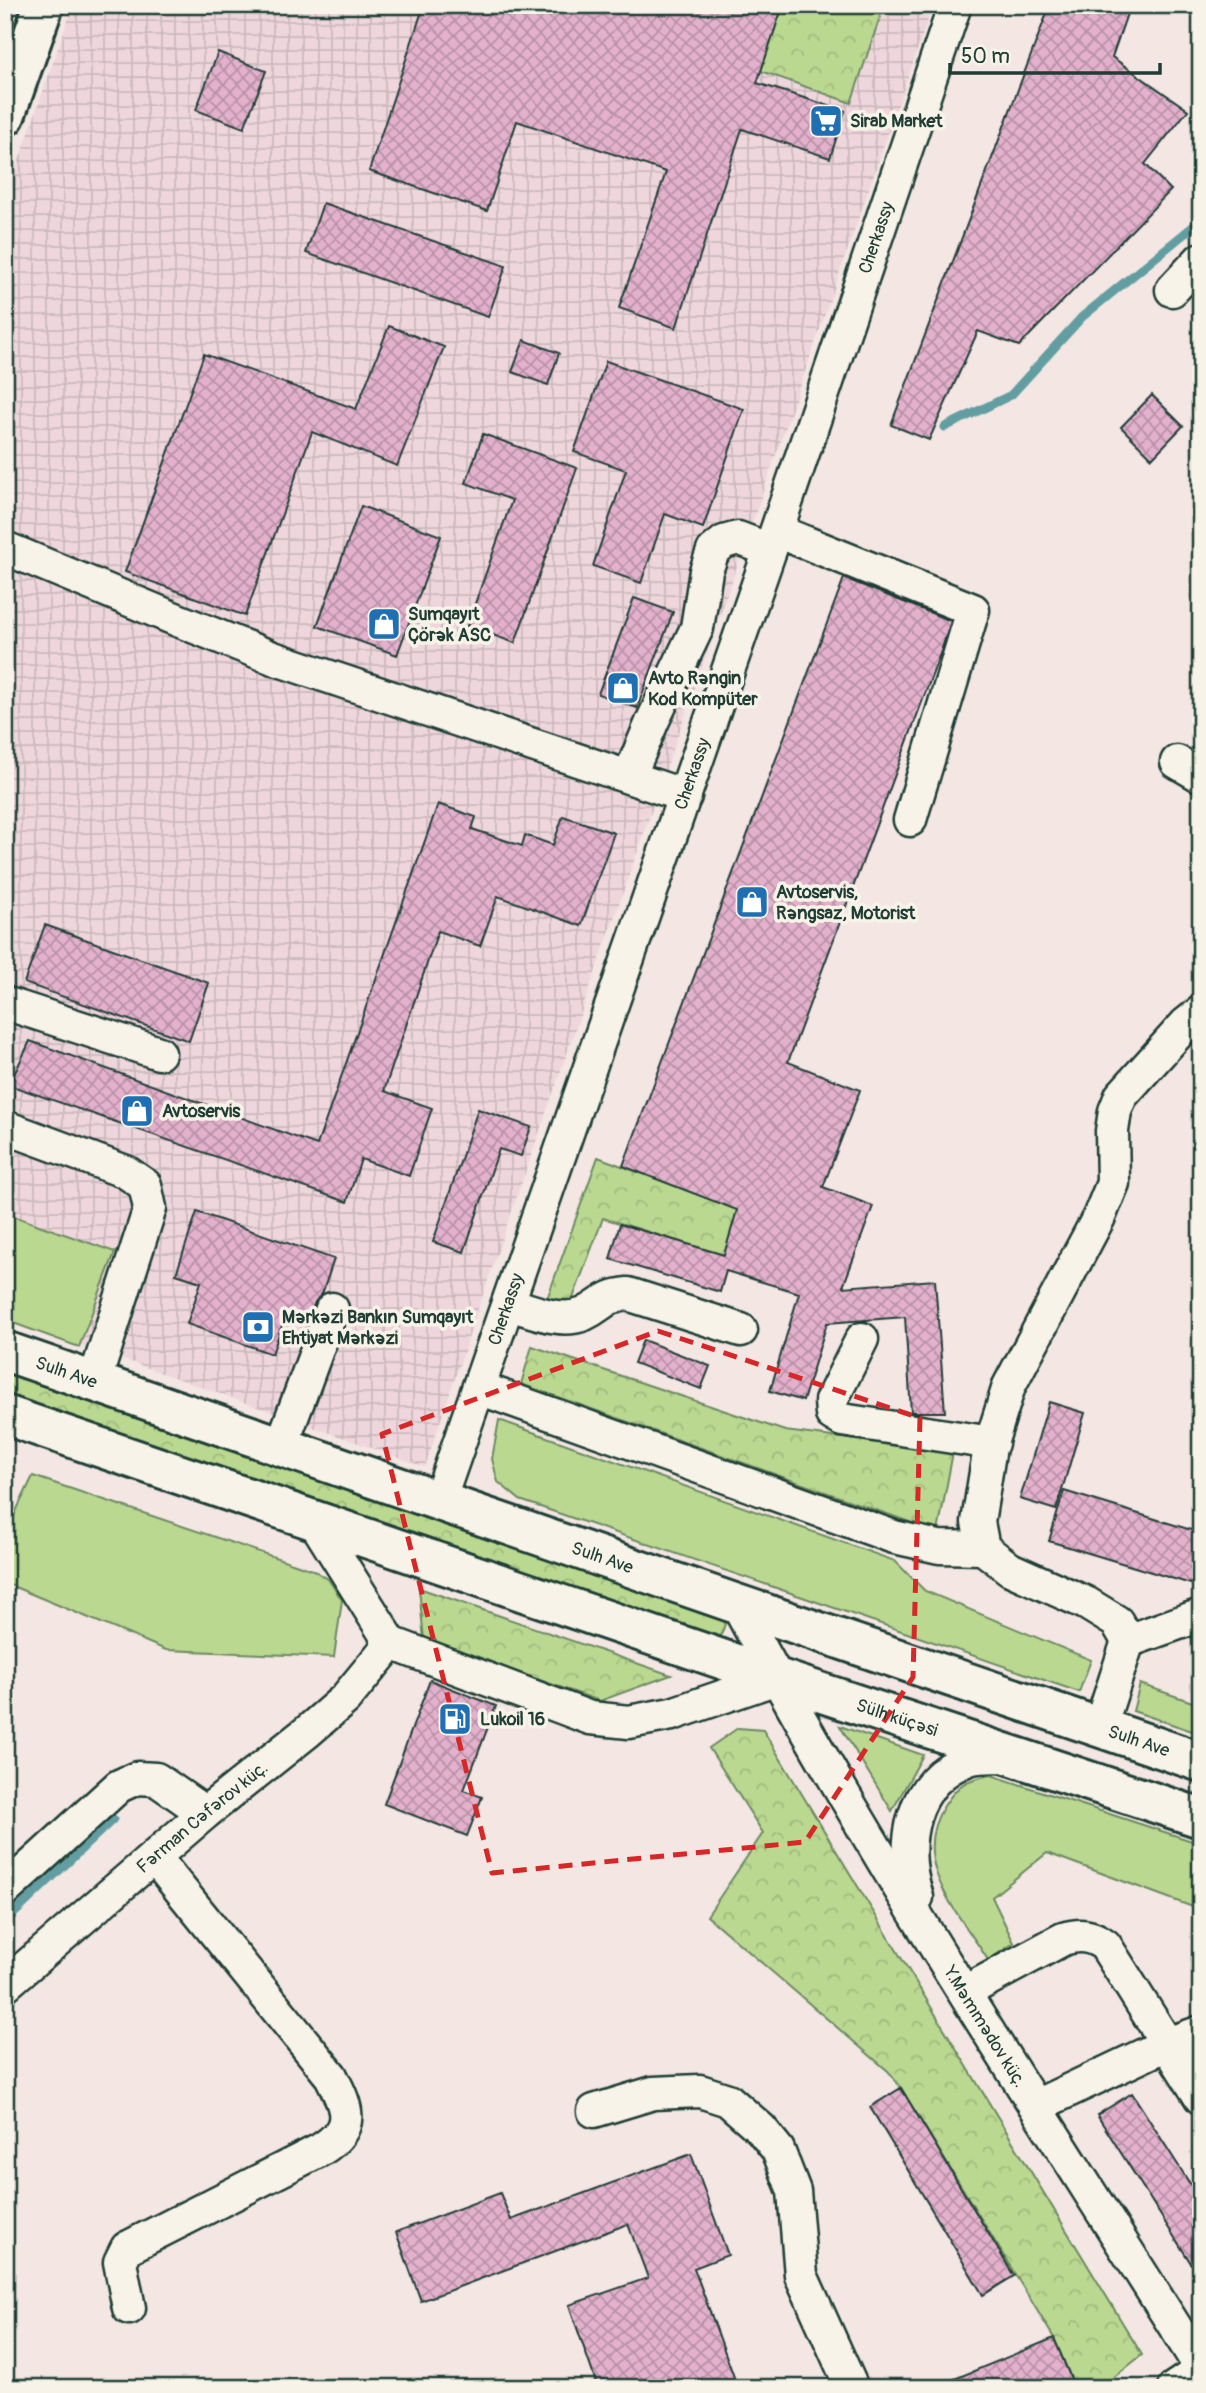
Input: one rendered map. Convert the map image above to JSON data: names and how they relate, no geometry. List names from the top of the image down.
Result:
{
  "streets": {
    "main road": ["Sulh Ave", "Sülh küçəsi"],
    "street": ["Cherkassy", "Fərman Cəfərov küç.", "Y.Məmmədov küç."]
  },
  "crossings": [
    ["Cherkassy", "Sulh Ave"],
    ["Sulh Ave", "Y.Məmmədov küç."],
    ["Sülh küçəsi", "Y.Məmmədov küç."]
  ],
  "places": {
    "supermarket": ["Sirab Market"],
    "shop": [
      "Sumqayıt Çörək ASC",
      "Avto Rəngin Kod Kompüter",
      "Avtoservis, Rəngsaz, Motorist",
      "Avtoservis"
    ],
    "bank": ["Mərkəzi Bankın Sumqayıt Ehtiyat Mərkəzi"],
    "fuel station": ["Lukoil 16"]
  },
  "scale_bar": "50 m"
}
